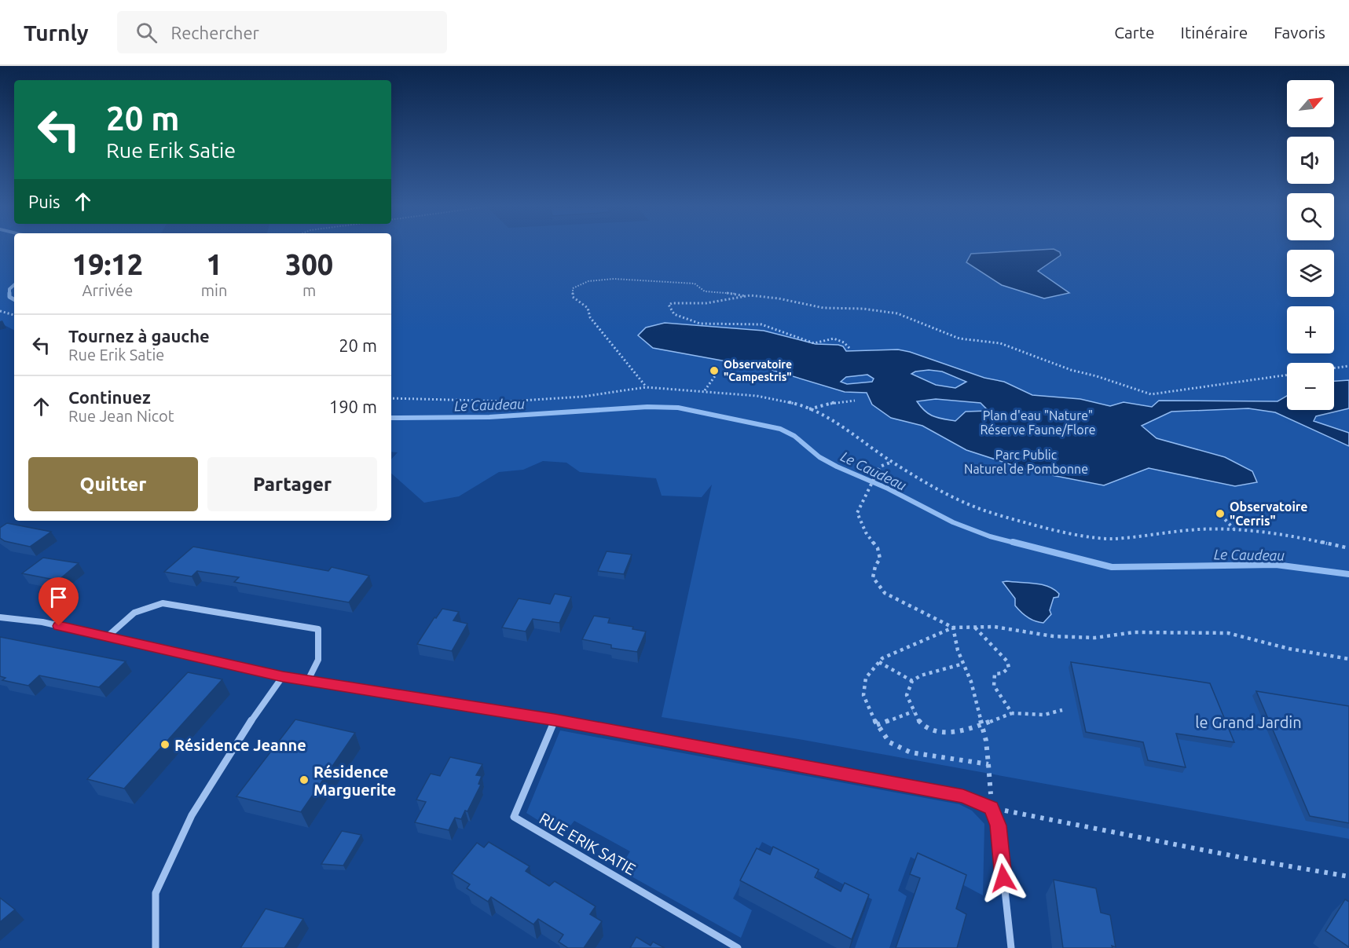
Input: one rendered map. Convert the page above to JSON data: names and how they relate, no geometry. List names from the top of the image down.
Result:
{
  "streets": {
    "street": ["RUE ERIK SATIE"]
  },
  "water": ["Le Caudeau"],
  "parks": ["Plan d'eau \"Nature\" Réserve Faune/Flore", "Parc Public Naturel de Pombonne", "le Grand Jardin"],
  "places": [
    "Observatoire \"Campestris\"",
    "Observatoire \"Cerris\"",
    "Résidence Jeanne",
    "Résidence Marguerite"
  ],
  "north": "top right",
  "page": {
    "header": "Turnly",
    "search": "Rechercher",
    "nav": ["Carte", "Itinéraire", "Favoris"],
    "map_buttons": ["+", "−"],
    "turn": ["20 m", "Rue Erik Satie"],
    "then": "Puis",
    "eta": [
      "19:12",
      "Arrivée",
      "1",
      "min",
      "300",
      "m"
    ],
    "list": [
      {
        "name": "Tournez à gauche",
        "note": "Rue Erik Satie",
        "value": "20 m"
      },
      {
        "name": "Continuez",
        "note": "Rue Jean Nicot",
        "value": "190 m"
      }
    ],
    "buttons": ["Quitter", "Partager"]
  }
}
